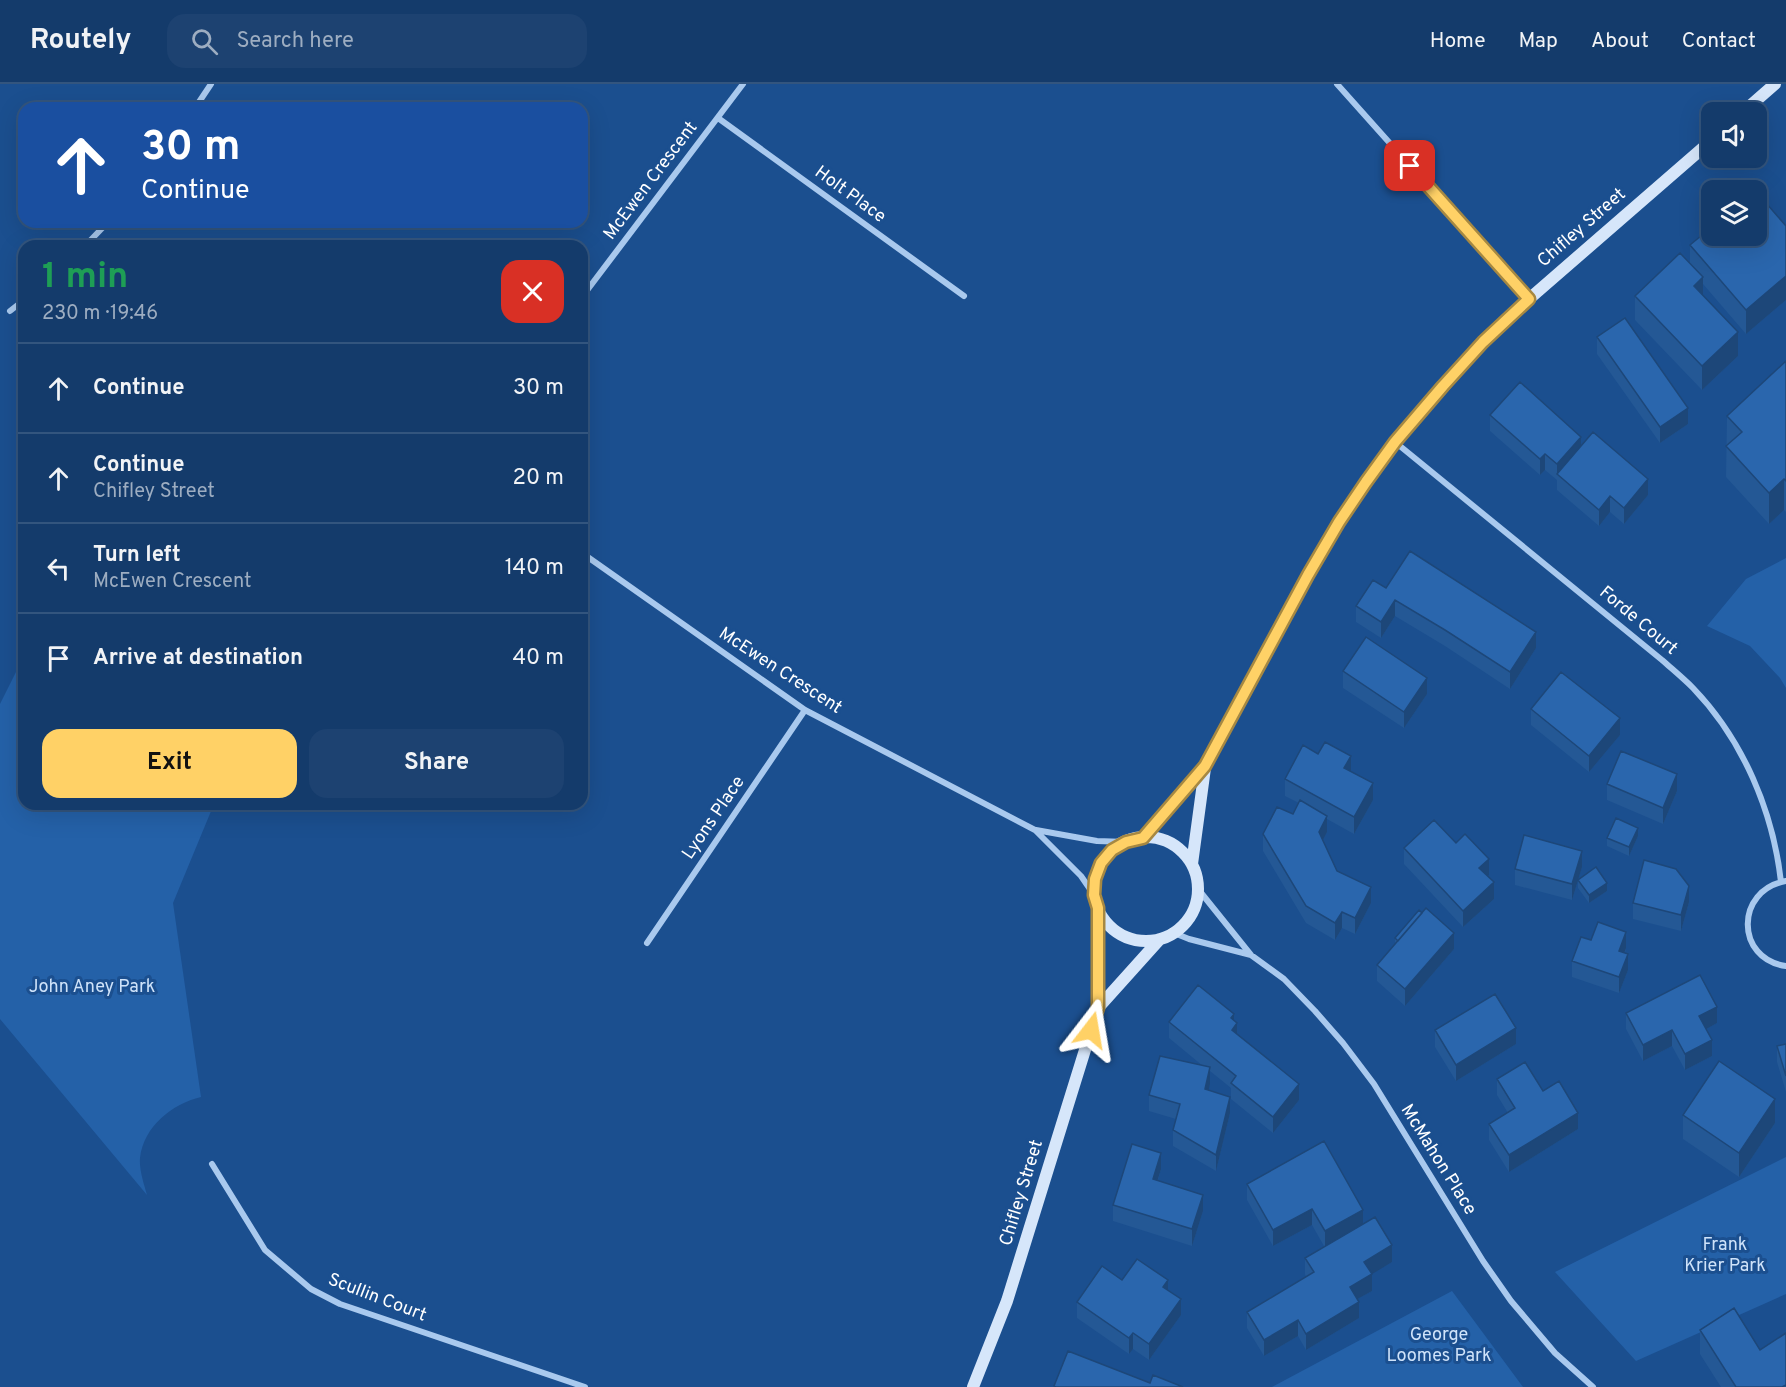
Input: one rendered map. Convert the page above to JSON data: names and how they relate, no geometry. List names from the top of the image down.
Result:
{
  "streets": {
    "street": [
      "McEwen Crescent",
      "Holt Place",
      "Chifley Street",
      "Forde Court",
      "Lyons Place",
      "McMahon Place",
      "Scullin Court"
    ]
  },
  "crossings": [
    ["McEwen Crescent", "Holt Place"],
    ["McEwen Crescent", "Chifley Street"],
    ["McEwen Crescent", "Lyons Place"],
    ["McEwen Crescent", "McMahon Place"],
    ["Chifley Street", "Forde Court"],
    ["Chifley Street", "McMahon Place"]
  ],
  "parks": ["John Aney Park", "Frank Krier Park", "George Loomes Park"],
  "page": {
    "header": "Routely",
    "search": "Search here",
    "nav": [
      "Home",
      "Map",
      "About",
      "Contact"
    ],
    "turn": ["30 m", "Continue"],
    "heading": ["1 min", "230 m · 19:46"],
    "list": [
      {
        "name": "Continue",
        "value": "30 m"
      },
      {
        "name": "Continue",
        "note": "Chifley Street",
        "value": "20 m"
      },
      {
        "name": "Turn left",
        "note": "McEwen Crescent",
        "value": "140 m"
      },
      {
        "name": "Arrive at destination",
        "value": "40 m"
      }
    ],
    "buttons": ["Exit", "Share"]
  }
}
